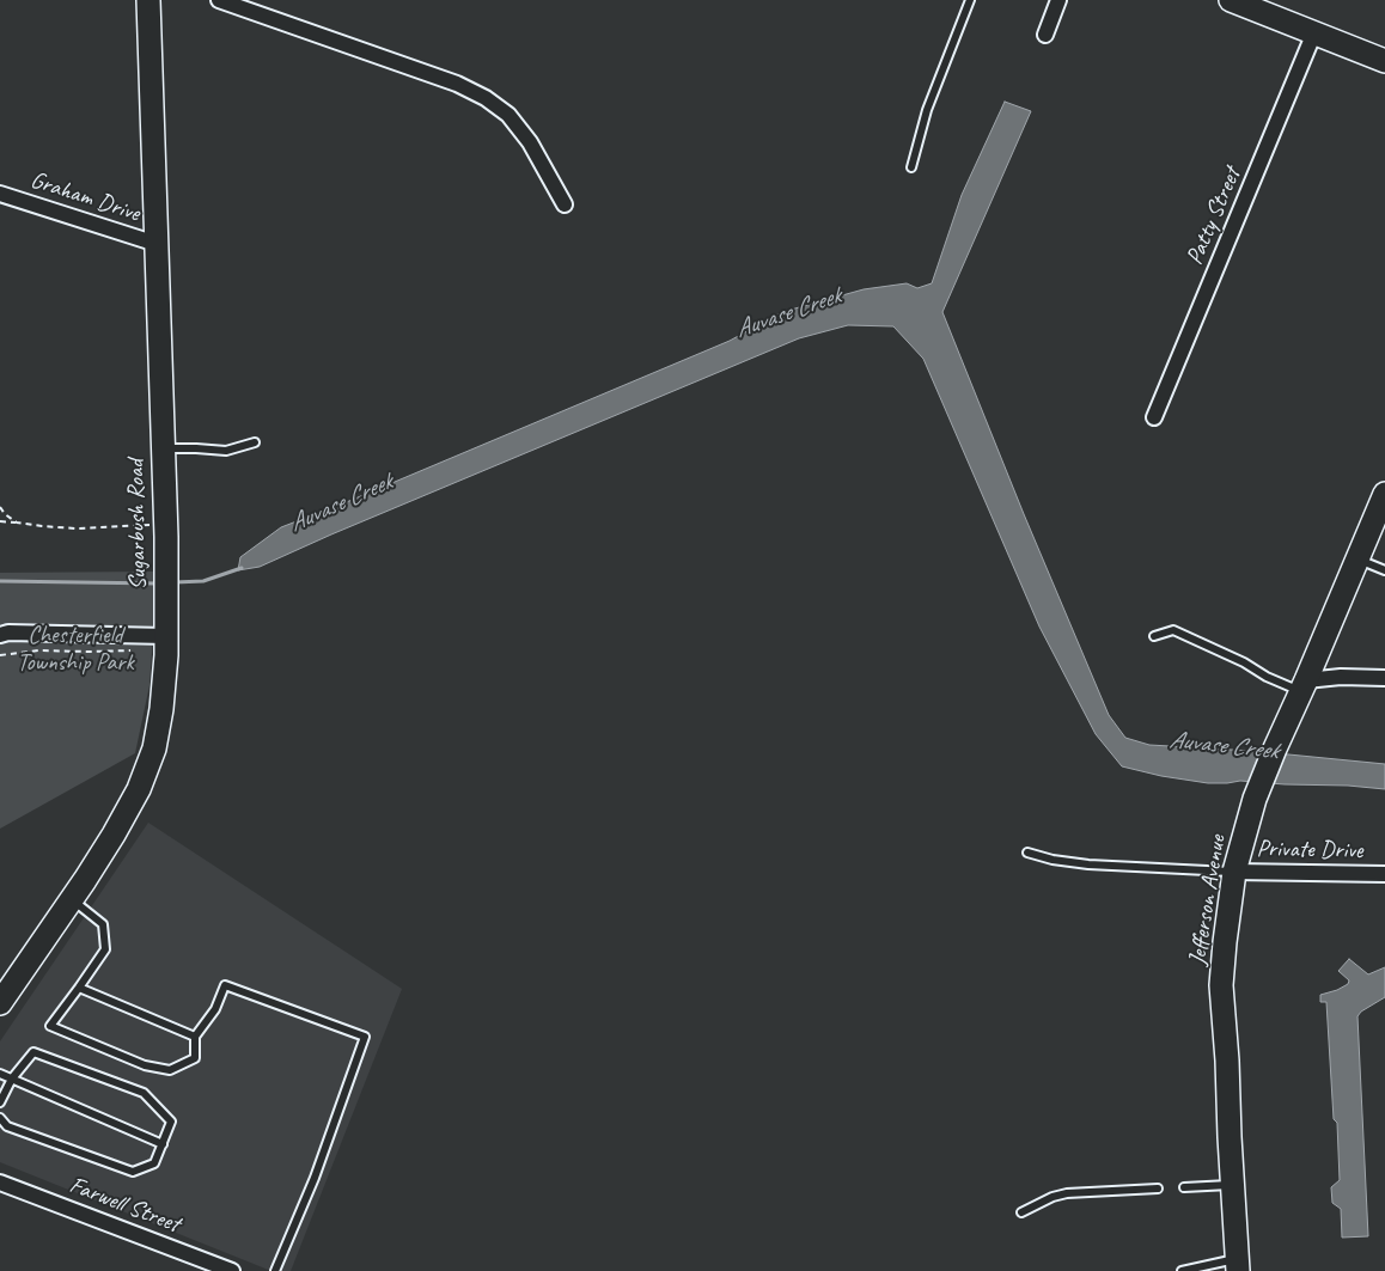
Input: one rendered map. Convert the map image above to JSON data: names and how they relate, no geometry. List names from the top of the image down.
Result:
{
  "streets": {
    "street": [
      "Graham Drive",
      "Patty Street",
      "Sugarbush Road",
      "Private Drive",
      "Jefferson Avenue",
      "Farwell Street"
    ]
  },
  "crossings": [
    ["Graham Drive", "Sugarbush Road"],
    ["Private Drive", "Jefferson Avenue"]
  ],
  "water": ["Auvase Creek"],
  "parks": ["Chesterfield Township Park"]
}
